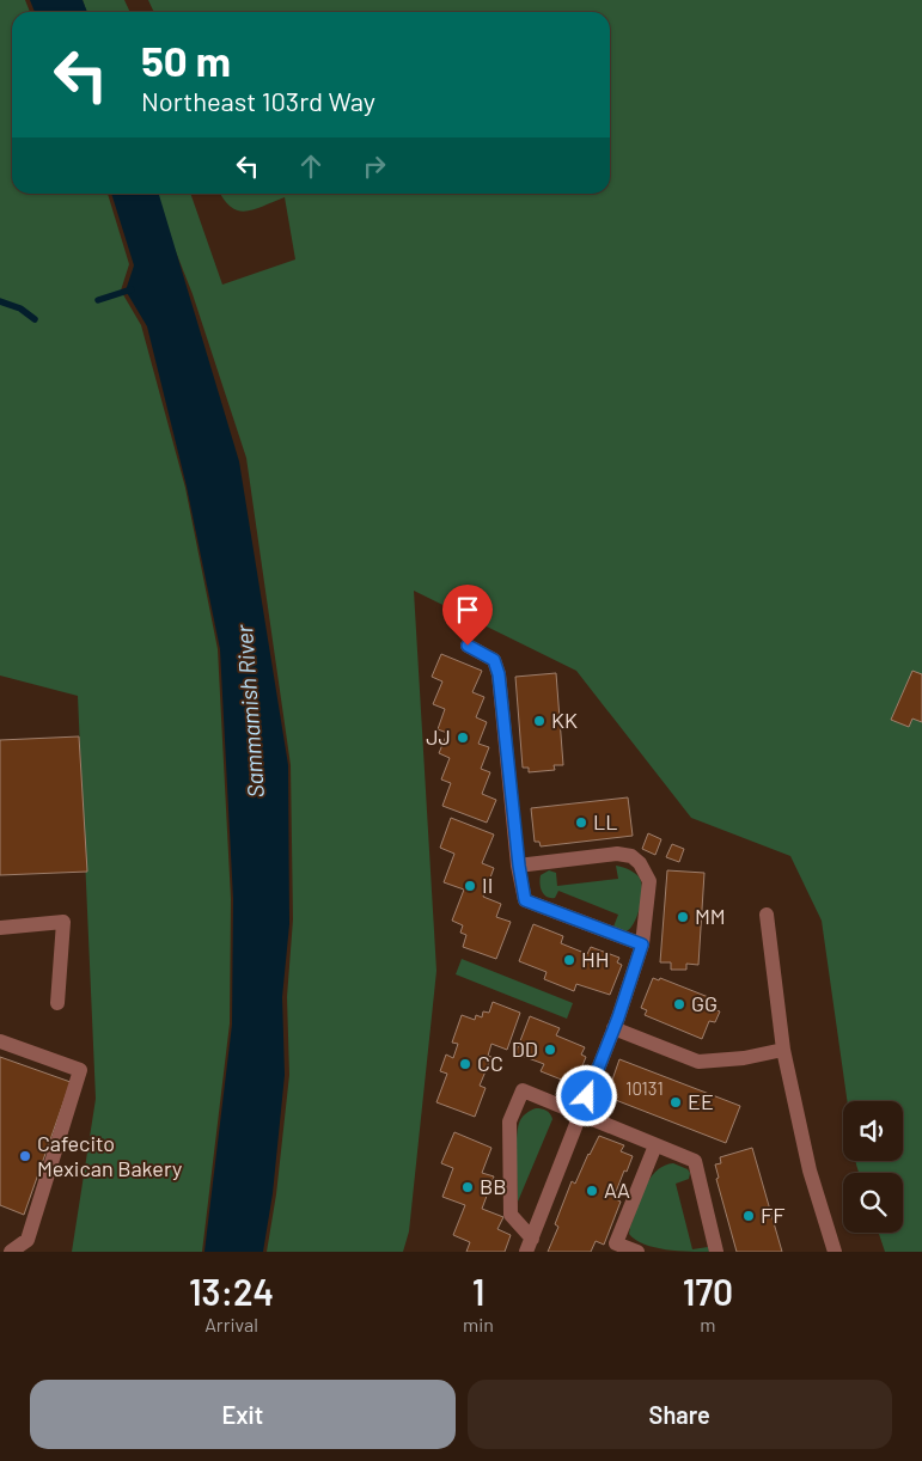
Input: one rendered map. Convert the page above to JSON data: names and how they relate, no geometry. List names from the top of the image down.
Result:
{
  "water": ["Sammamish River"],
  "places": [
    "KK",
    "JJ",
    "LL",
    "II",
    "MM",
    "HH",
    "GG",
    "DD",
    "CC",
    "EE",
    "Cafecito Mexican Bakery",
    "BB",
    "AA",
    "FF"
  ],
  "house_numbers": ["10131"],
  "page": {
    "turn": ["50 m", "Northeast 103rd Way"],
    "eta": [
      "13:24",
      "Arrival",
      "1",
      "min",
      "170",
      "m"
    ],
    "buttons": ["Exit", "Share"]
  }
}
